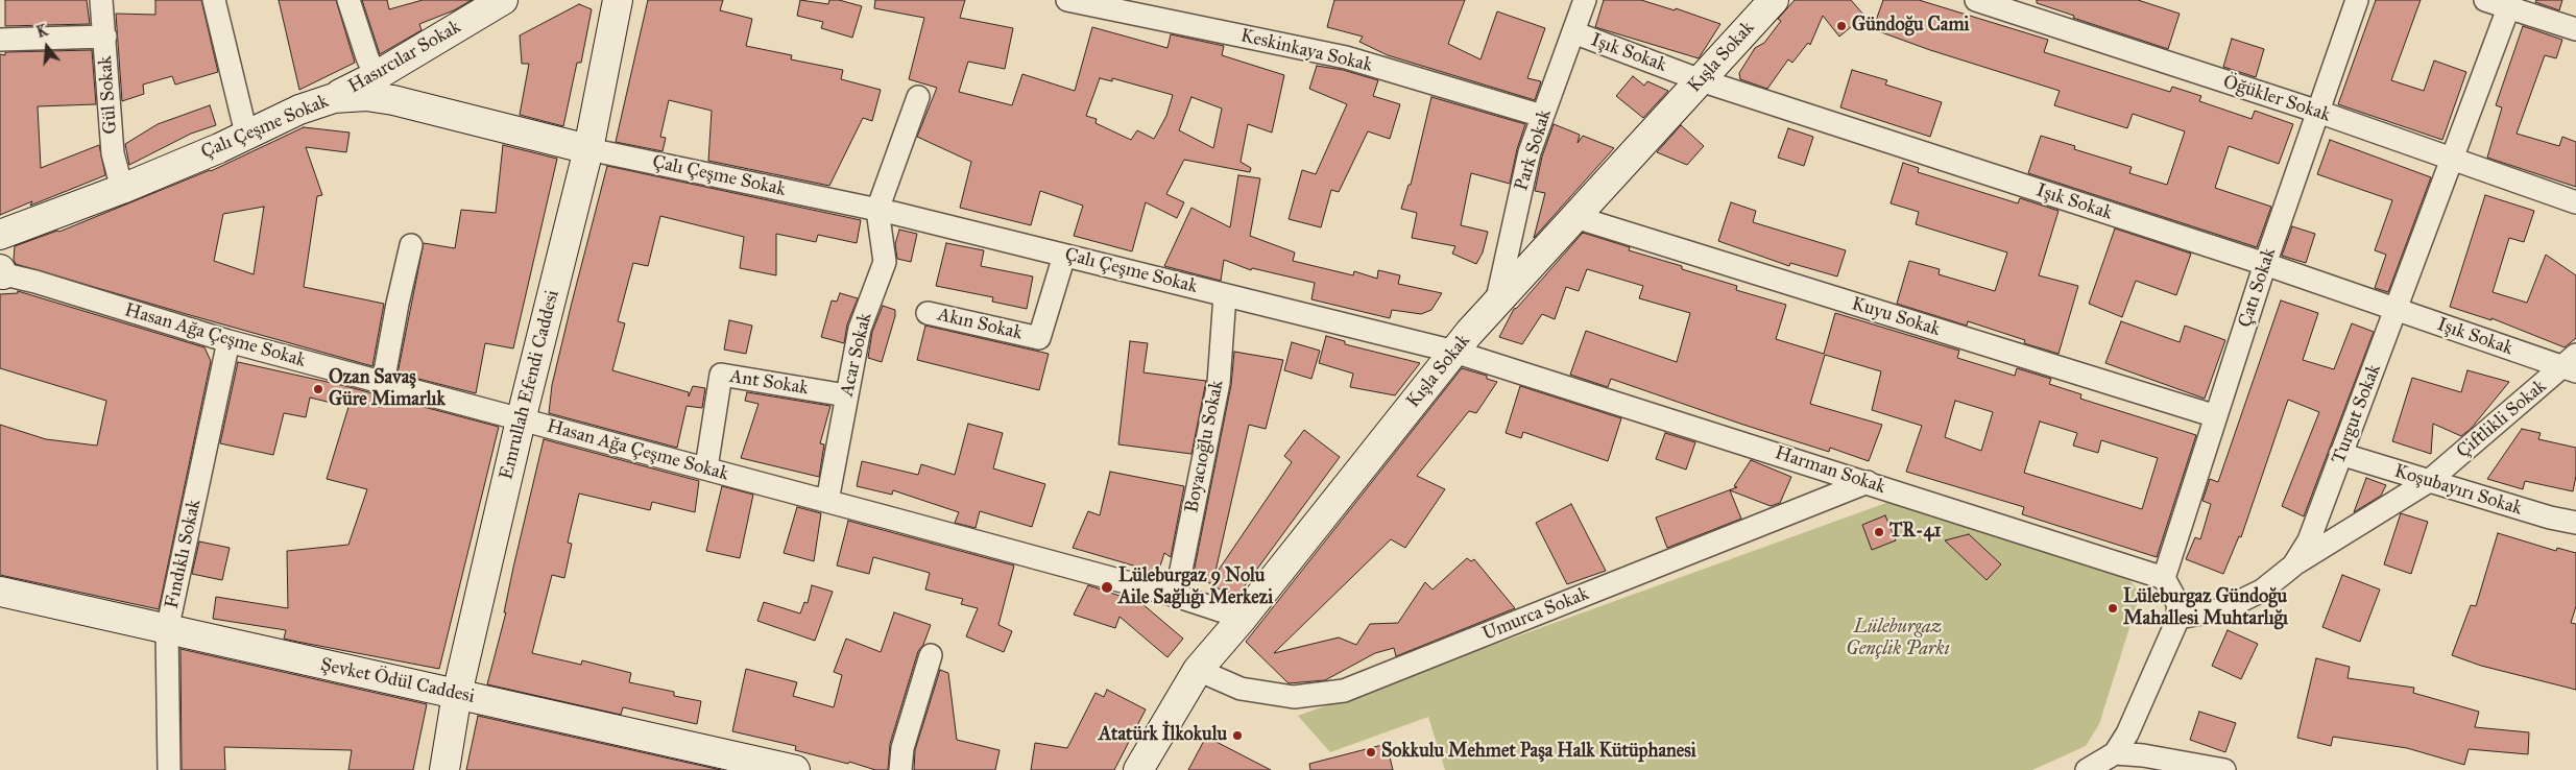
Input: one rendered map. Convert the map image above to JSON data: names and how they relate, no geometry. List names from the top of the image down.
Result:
{
  "streets": {
    "street": [
      "Keskinkaya Sokak",
      "Işık Sokak",
      "Hasırcılar Sokak",
      "Kışla Sokak",
      "Gül Sokak",
      "Öğükler Sokak",
      "Çalı Çeşme Sokak",
      "Park Sokak",
      "Çatı Sokak",
      "Kuyu Sokak",
      "Akın Sokak",
      "Hasan Ağa Çeşme Sokak",
      "Acar Sokak",
      "Ant Sokak",
      "Emrullah Efendi Caddesi",
      "Turgut Sokak",
      "Çiftlikli Sokak",
      "Boyacıoğlu Sokak",
      "Harman Sokak",
      "Koşubayırı Sokak",
      "Fındıklı Sokak",
      "Umurca Sokak",
      "Şevket Ödül Caddesi"
    ]
  },
  "crossings": [
    ["Keskinkaya Sokak", "Park Sokak"],
    ["Işık Sokak", "Kışla Sokak"],
    ["Işık Sokak", "Park Sokak"],
    ["Işık Sokak", "Çatı Sokak"],
    ["Işık Sokak", "Turgut Sokak"],
    ["Işık Sokak", "Çiftlikli Sokak"],
    ["Hasırcılar Sokak", "Çalı Çeşme Sokak"],
    ["Kışla Sokak", "Çalı Çeşme Sokak"],
    ["Kışla Sokak", "Park Sokak"],
    ["Kışla Sokak", "Kuyu Sokak"],
    ["Kışla Sokak", "Hasan Ağa Çeşme Sokak"],
    ["Kışla Sokak", "Harman Sokak"],
    ["Kışla Sokak", "Umurca Sokak"],
    ["Gül Sokak", "Çalı Çeşme Sokak"],
    ["Öğükler Sokak", "Çatı Sokak"],
    ["Öğükler Sokak", "Turgut Sokak"],
    ["Çalı Çeşme Sokak", "Akın Sokak"],
    ["Çalı Çeşme Sokak", "Acar Sokak"],
    ["Çalı Çeşme Sokak", "Emrullah Efendi Caddesi"],
    ["Çalı Çeşme Sokak", "Boyacıoğlu Sokak"],
    ["Çalı Çeşme Sokak", "Harman Sokak"],
    ["Çatı Sokak", "Kuyu Sokak"],
    ["Çatı Sokak", "Harman Sokak"],
    ["Hasan Ağa Çeşme Sokak", "Acar Sokak"],
    ["Hasan Ağa Çeşme Sokak", "Ant Sokak"],
    ["Hasan Ağa Çeşme Sokak", "Emrullah Efendi Caddesi"],
    ["Hasan Ağa Çeşme Sokak", "Boyacıoğlu Sokak"],
    ["Hasan Ağa Çeşme Sokak", "Fındıklı Sokak"],
    ["Acar Sokak", "Ant Sokak"],
    ["Emrullah Efendi Caddesi", "Şevket Ödül Caddesi"],
    ["Turgut Sokak", "Çiftlikli Sokak"],
    ["Turgut Sokak", "Koşubayırı Sokak"],
    ["Çiftlikli Sokak", "Koşubayırı Sokak"],
    ["Harman Sokak", "Umurca Sokak"],
    ["Fındıklı Sokak", "Şevket Ödül Caddesi"]
  ],
  "parks": ["Lüleburgaz Gençlik Parkı"],
  "places": [
    "Gündoğu Cami",
    "Ozan Savaş Güre Mimarlık",
    "TR-41",
    "Lüleburgaz 9 Nolu Aile Sağlığı Merkezi",
    "Lüleburgaz Gündoğu Mahallesi Muhtarlığı",
    "Atatürk İlkokulu",
    "Sokkulu Mehmet Paşa Halk Kütüphanesi"
  ],
  "north": "top"
}
